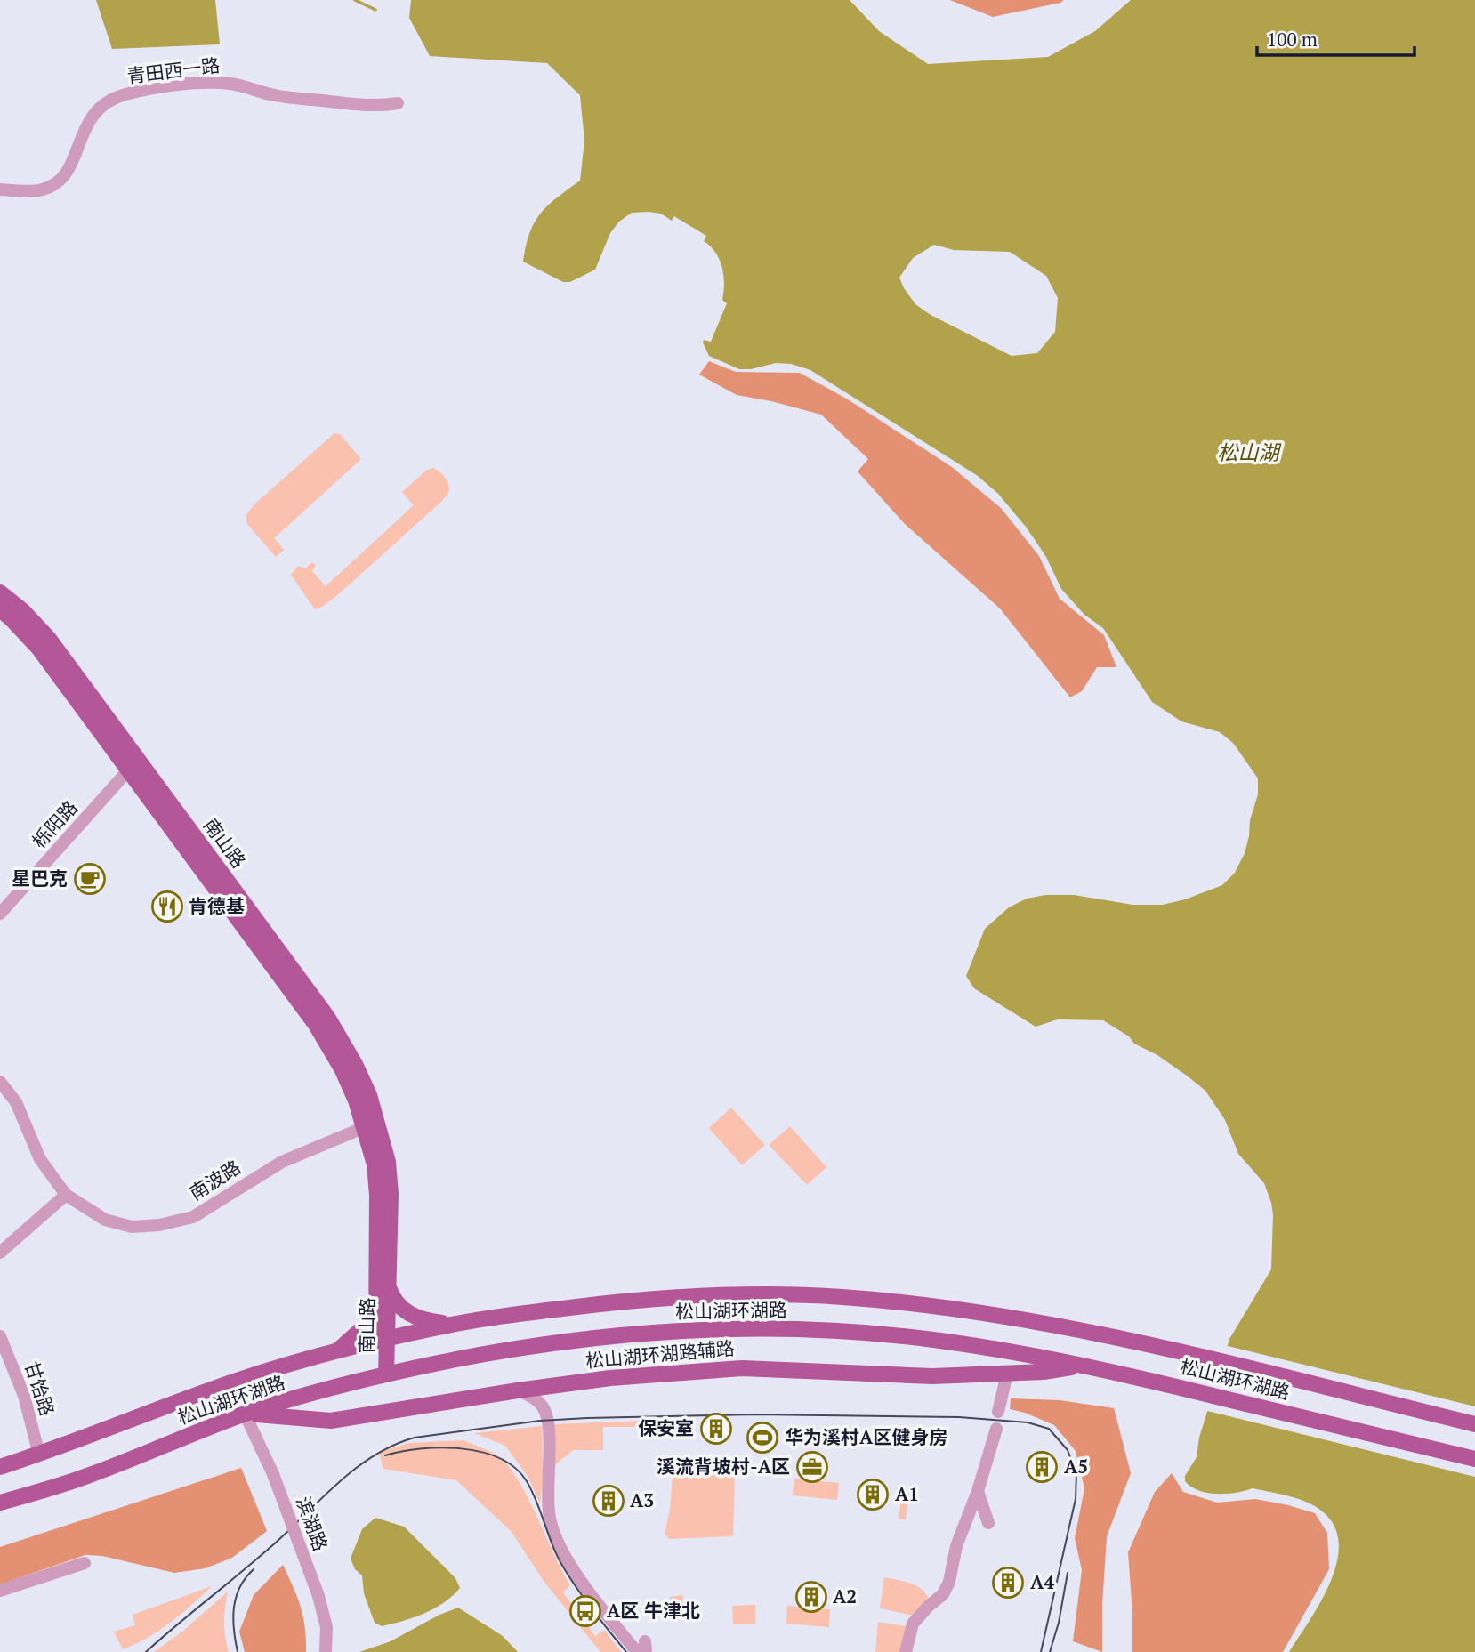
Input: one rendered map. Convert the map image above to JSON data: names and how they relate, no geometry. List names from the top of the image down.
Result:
{
  "streets": {
    "main road": ["南山路", "松山湖环湖路", "松山湖环湖路辅路"],
    "street": [
      "青田西一路",
      "栎阳路",
      "南波路",
      "甘饴路",
      "滨湖路"
    ]
  },
  "crossings": [
    ["栎阳路", "南山路"],
    ["南山路", "南波路"],
    ["南山路", "松山湖环湖路"],
    ["松山湖环湖路", "松山湖环湖路辅路"],
    ["松山湖环湖路", "甘饴路"],
    ["松山湖环湖路", "滨湖路"],
    ["松山湖环湖路辅路", "滨湖路"]
  ],
  "water": ["松山湖"],
  "places": {
    "cafe": ["星巴克"],
    "restaurant": ["肯德基"],
    "building": [
      "保安室",
      "A5",
      "A1",
      "A3",
      "A4",
      "A2"
    ],
    "sports": ["华为溪村A区健身房"],
    "office": ["溪流背坡村-A区"],
    "bus stop": ["A区 牛津北"]
  },
  "scale_bar": "100 m"
}
